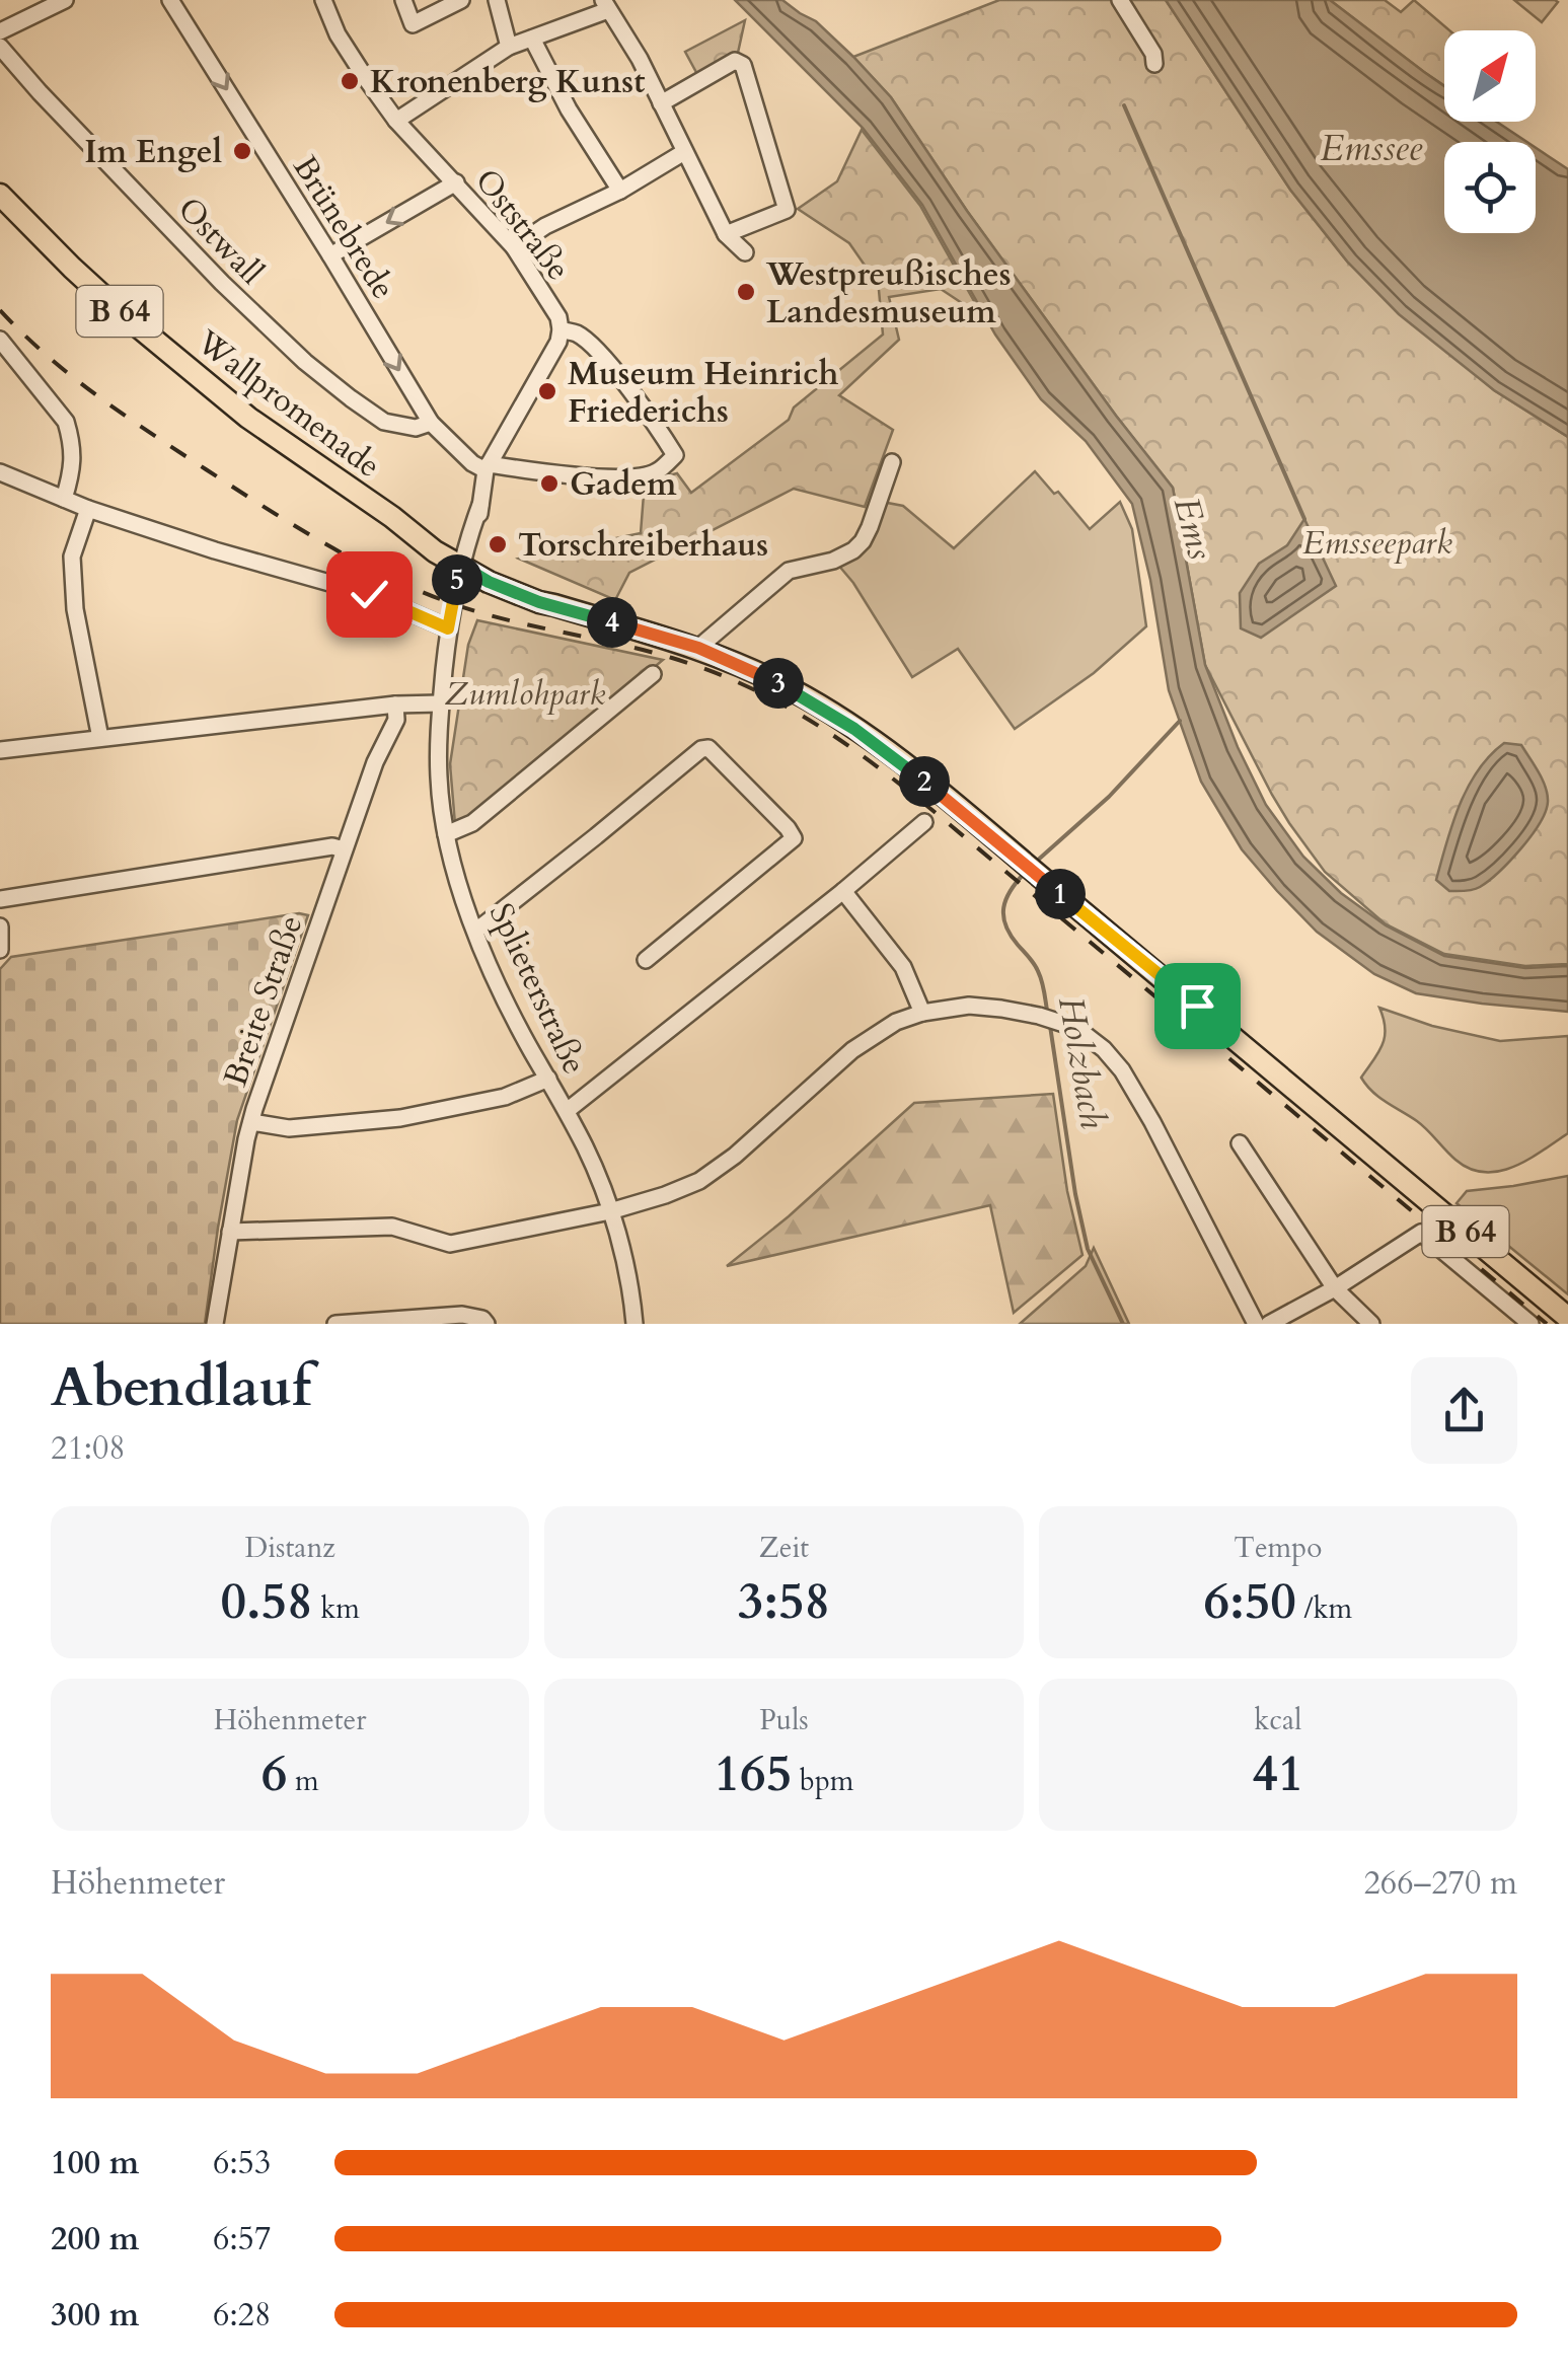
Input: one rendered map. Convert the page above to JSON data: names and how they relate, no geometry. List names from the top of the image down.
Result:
{
  "streets": {
    "main road": ["B 64", "Wallpromenade"],
    "street": [
      "Oststraße",
      "Brünebrede",
      "Ostwall",
      "Splieterstraße",
      "Breite Straße"
    ]
  },
  "crossings": [
    ["Oststraße", "Brünebrede"],
    ["Oststraße", "B 64"],
    ["Oststraße", "Wallpromenade"],
    ["Oststraße", "Splieterstraße"],
    ["Brünebrede", "Ostwall"],
    ["B 64", "Wallpromenade"],
    ["B 64", "Splieterstraße"],
    ["Wallpromenade", "Splieterstraße"]
  ],
  "one_way": ["Brünebrede"],
  "water": ["Emssee", "Ems", "Holzbach"],
  "parks": ["Emsseepark", "Zumlohpark"],
  "places": [
    "Kronenberg Kunst",
    "Im Engel",
    "Westpreußisches Landesmuseum",
    "Museum Heinrich Friederichs",
    "Gadem",
    "Torschreiberhaus"
  ],
  "north": "top right",
  "page": {
    "pins": [
      "5",
      "4",
      "3",
      "2",
      "1"
    ],
    "heading": ["Abendlauf", "21:08"],
    "stats": [
      ["Distanz", "0.58 km"],
      ["Zeit", "3:58"],
      ["Tempo", "6:50 /km"],
      ["Höhenmeter", "6 m"],
      ["Puls", "165 bpm"],
      ["kcal", "41"]
    ],
    "chart": ["Höhenmeter", "266–270 m"],
    "list": [
      {
        "name": "100 m",
        "note": "6:53"
      },
      {
        "name": "200 m",
        "note": "6:57"
      },
      {
        "name": "300 m",
        "note": "6:28"
      }
    ]
  }
}
